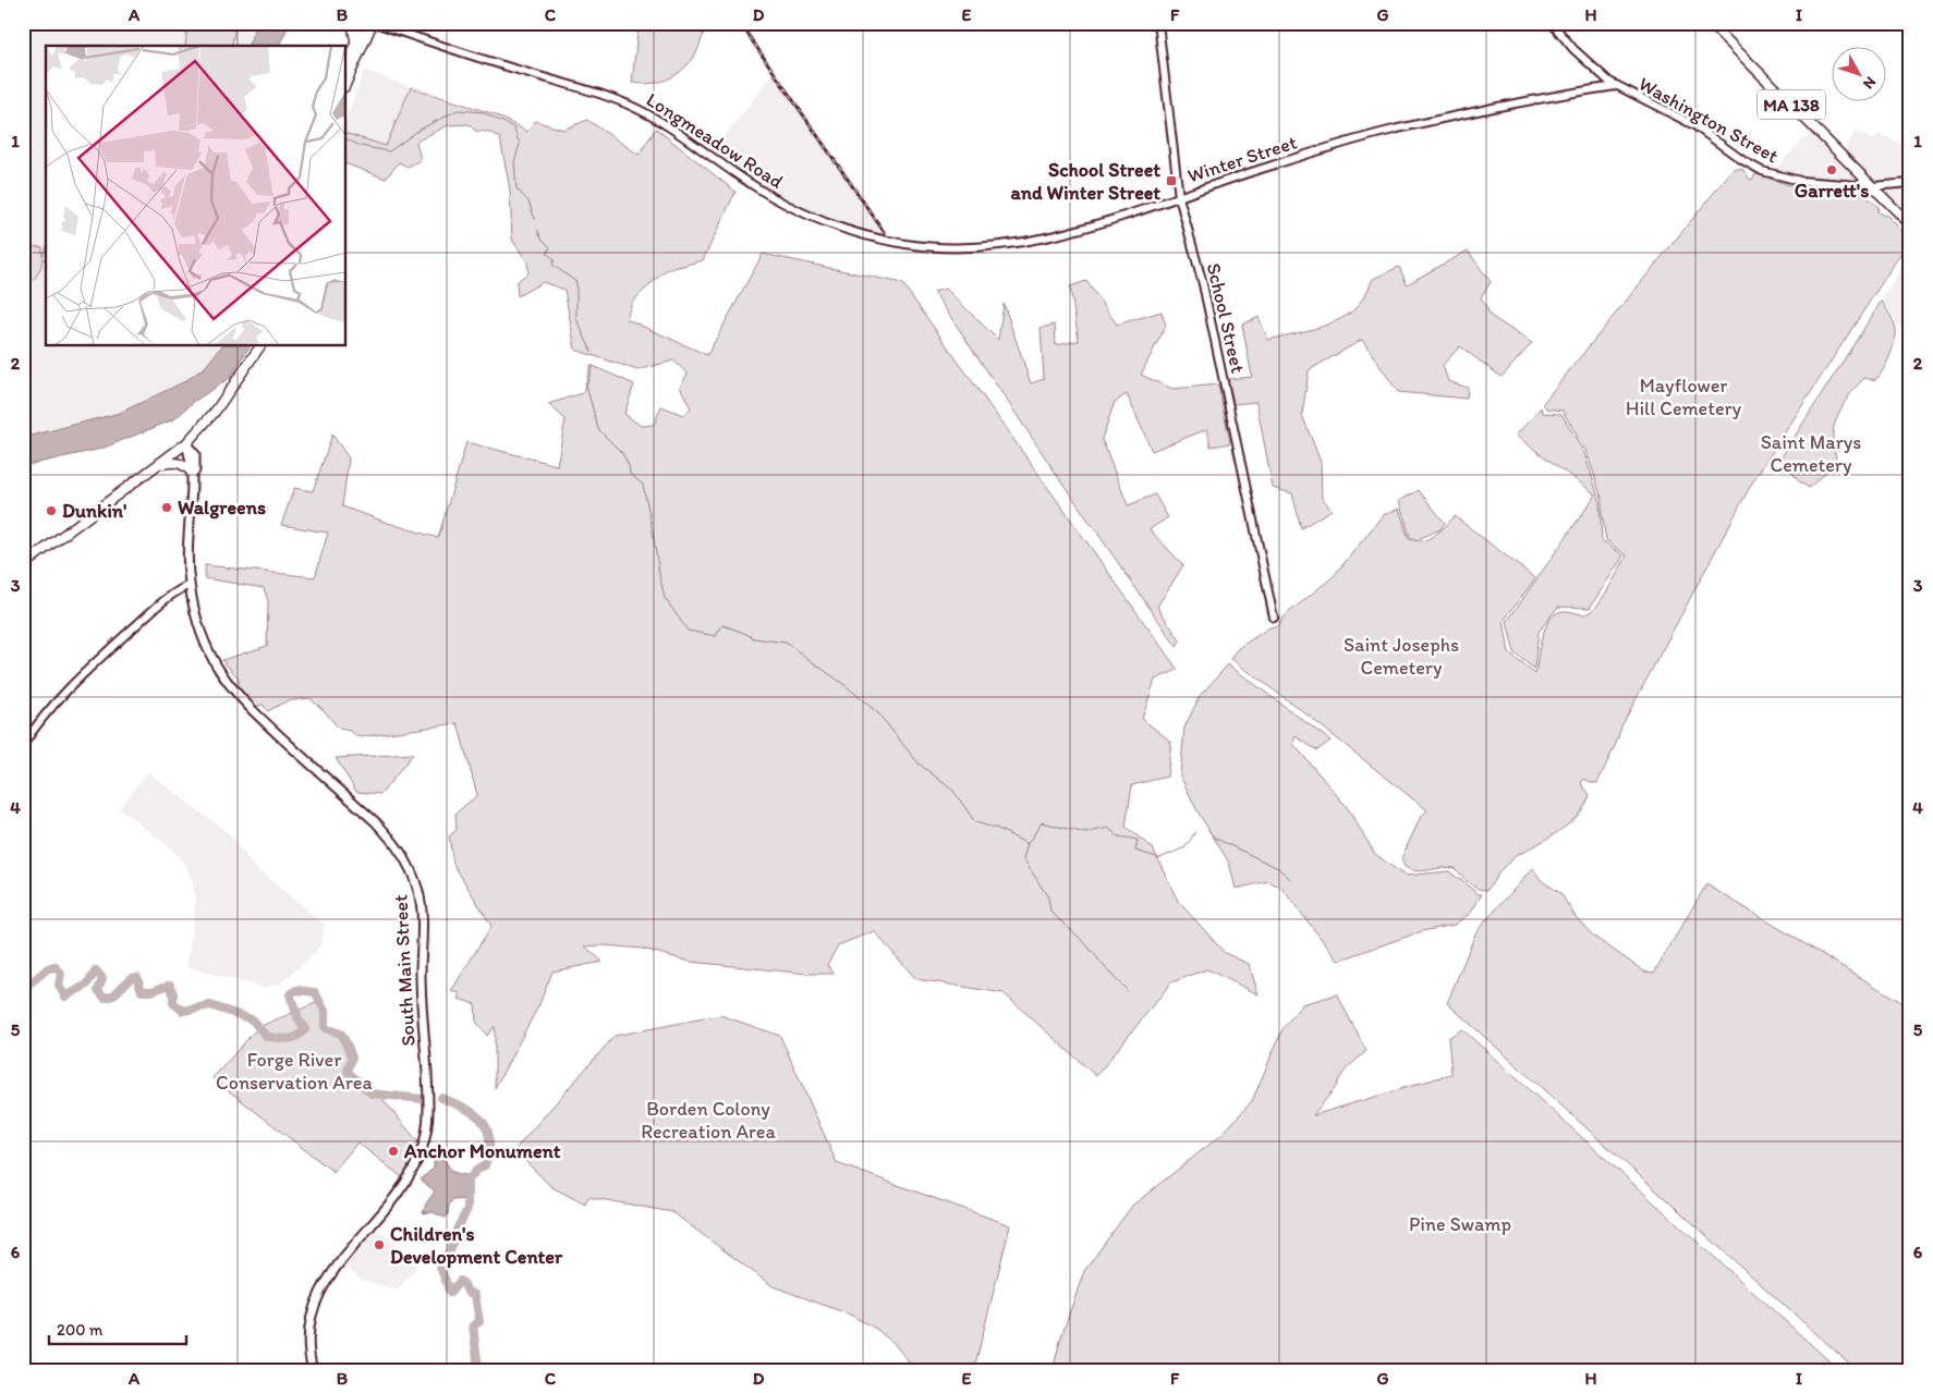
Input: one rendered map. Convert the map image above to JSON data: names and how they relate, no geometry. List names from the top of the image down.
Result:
{
  "streets": {
    "main road": ["MA 138", "South Main Street"],
    "street": [
      "Washington Street",
      "Longmeadow Road",
      "Winter Street",
      "School Street"
    ]
  },
  "crossings": [
    ["MA 138", "Washington Street"],
    ["Washington Street", "Winter Street"],
    ["Longmeadow Road", "Winter Street"],
    ["Winter Street", "School Street"]
  ],
  "parks": [
    "Mayflower Hill Cemetery",
    "Saint Marys Cemetery",
    "Saint Josephs Cemetery",
    "Forge River Conservation Area",
    "Borden Colony Recreation Area",
    "Pine Swamp"
  ],
  "places": {
    "other": [
      "Garrett's",
      "Walgreens",
      "Dunkin'",
      "Anchor Monument",
      "Children's Development Center"
    ],
    "transit": ["School Street and Winter Street"]
  },
  "scale_bar": "200 m",
  "north": "bottom right",
  "grid": {
    "columns": [
      "A",
      "B",
      "C",
      "D",
      "E",
      "F",
      "G",
      "H",
      "I"
    ],
    "rows": [
      "1",
      "2",
      "3",
      "4",
      "5",
      "6"
    ]
  }
}
